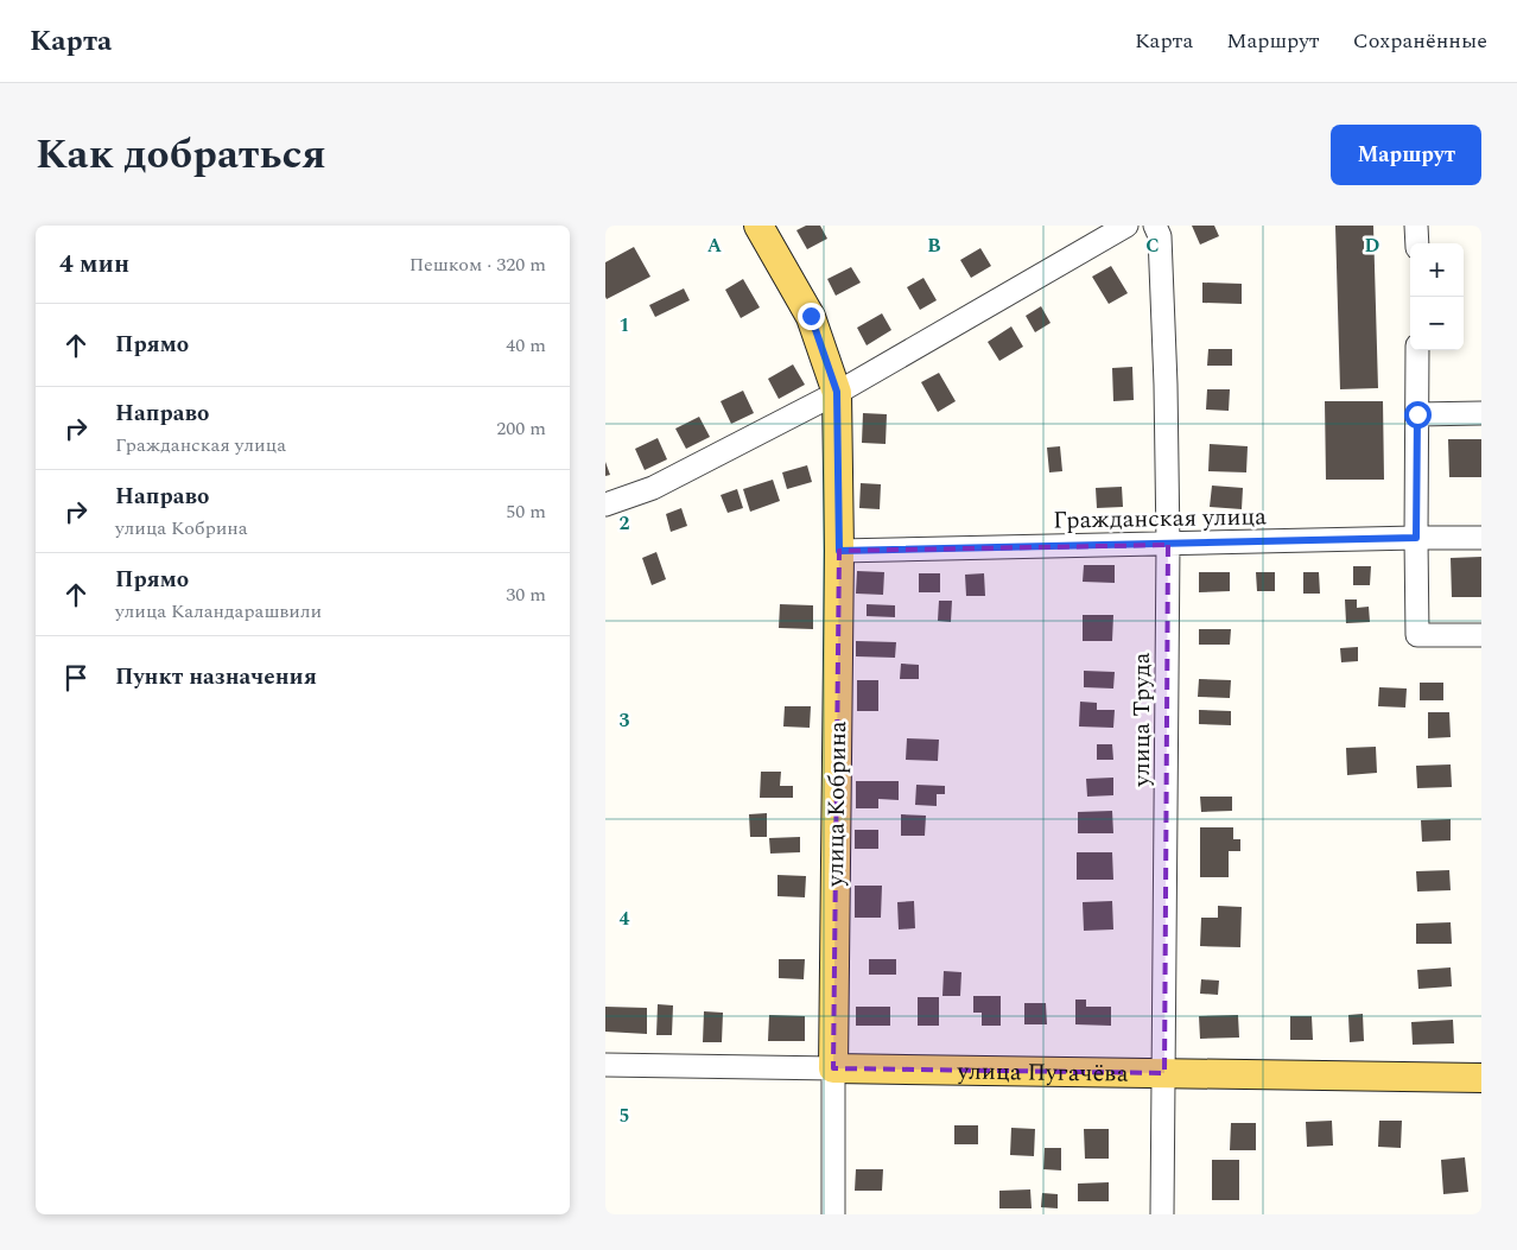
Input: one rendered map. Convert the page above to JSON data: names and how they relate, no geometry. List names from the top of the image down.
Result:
{
  "streets": {
    "main road": ["улица Кобрина", "улица Пугачёва"],
    "street": ["Гражданская улица", "улица Труда"]
  },
  "crossings": [
    ["Гражданская улица", "улица Труда"],
    ["Гражданская улица", "улица Кобрина"],
    ["улица Труда", "улица Пугачёва"],
    ["улица Кобрина", "улица Пугачёва"]
  ],
  "page": {
    "header": "Карта",
    "nav": ["Карта", "Маршрут", "Сохранённые"],
    "title": "Как добраться",
    "buttons": "Маршрут",
    "heading": ["4 мин", "Пешком · 320 m"],
    "map_buttons": ["+", "−"],
    "list": [
      ["Прямо", "40 m"],
      ["Направо", "Гражданская улица", "200 m"],
      ["Направо", "улица Кобрина", "50 m"],
      ["Прямо", "улица Каландарашвили", "30 m"],
      "Пункт назначения"
    ]
  },
  "grid": {
    "columns": [
      "A",
      "B",
      "C",
      "D"
    ],
    "rows": [
      "1",
      "2",
      "3",
      "4",
      "5"
    ]
  }
}
